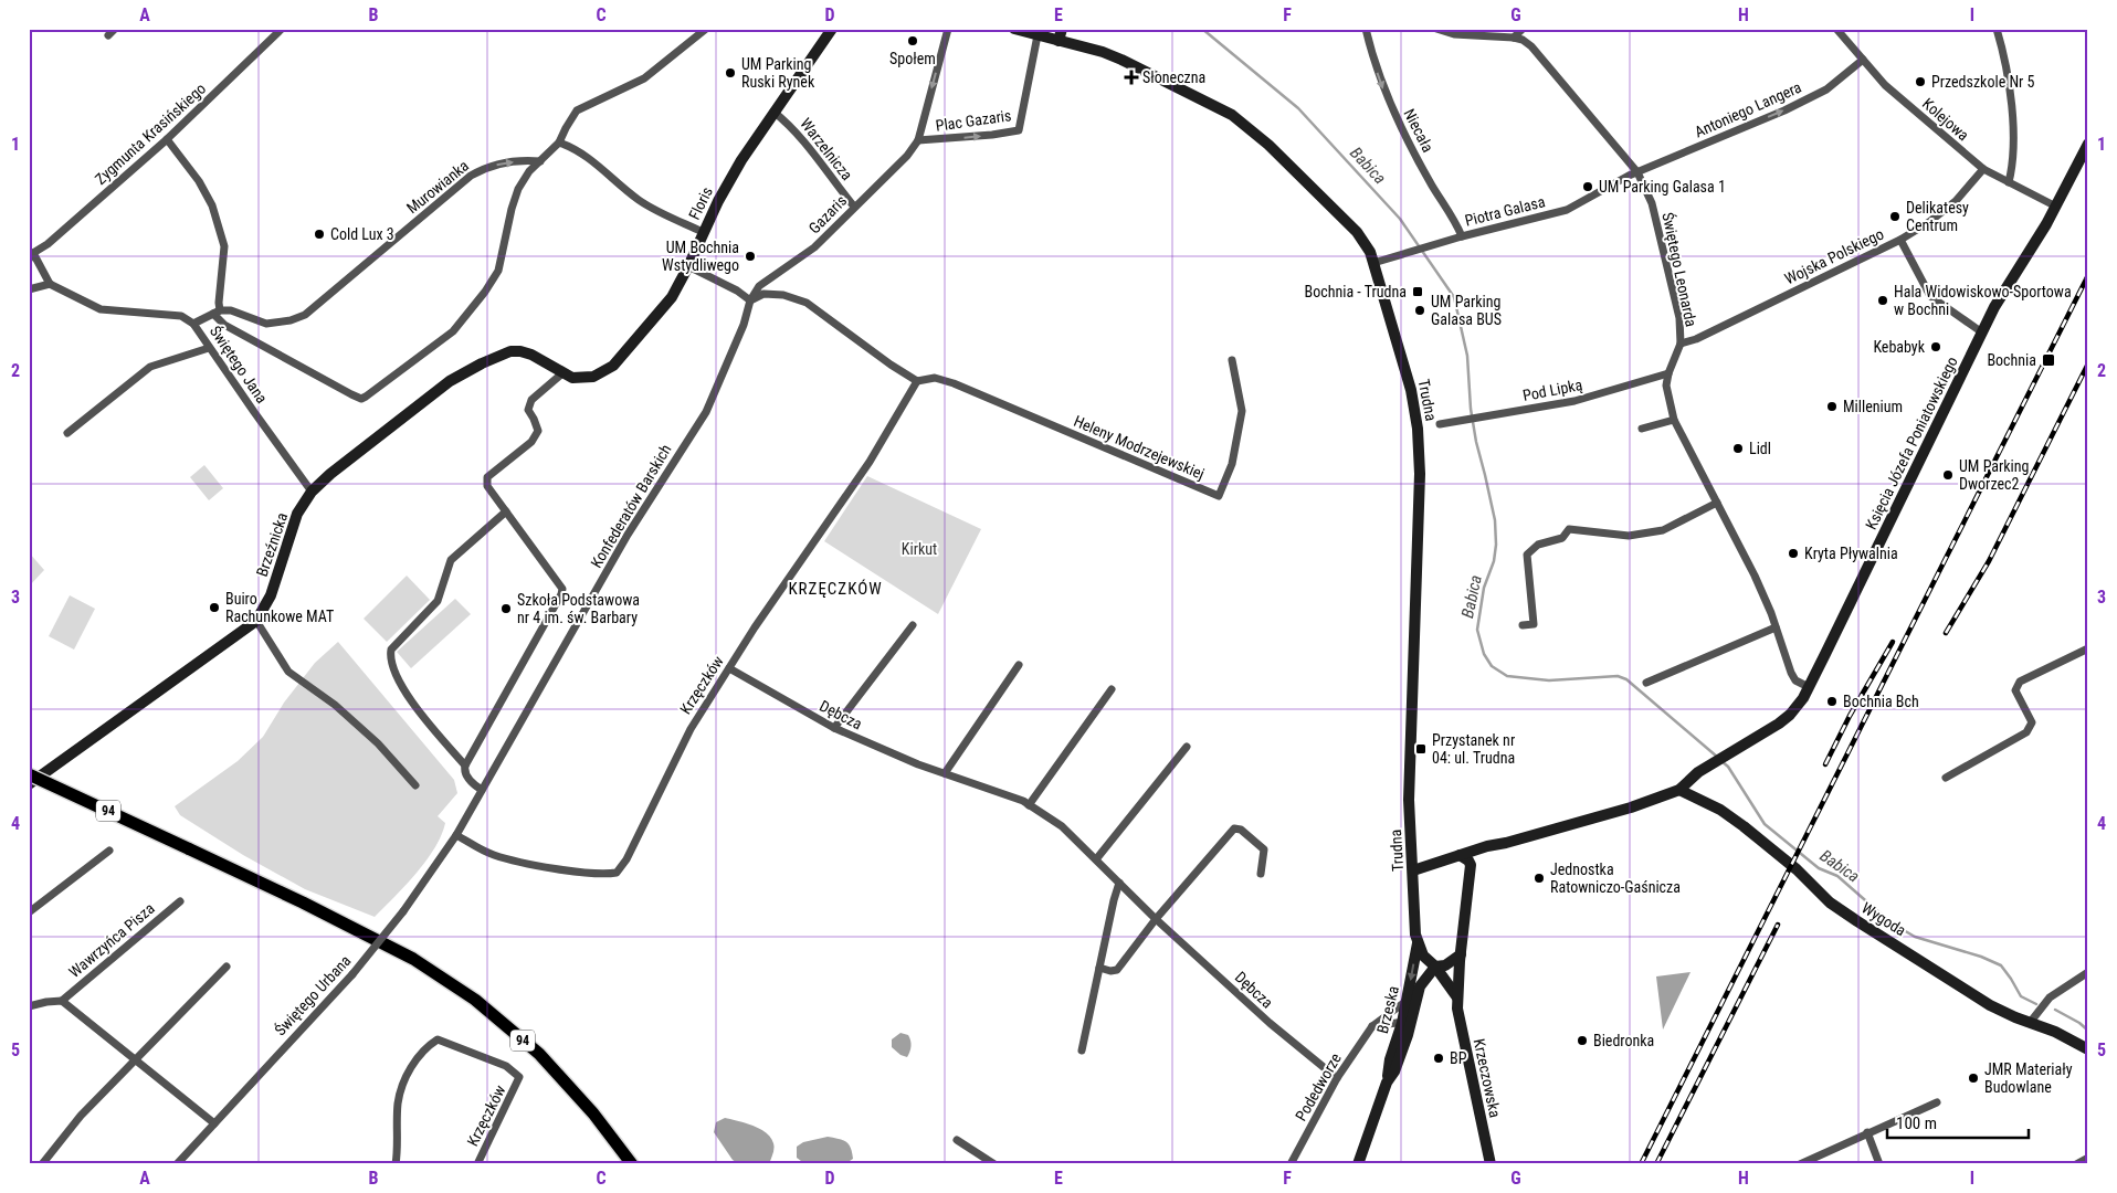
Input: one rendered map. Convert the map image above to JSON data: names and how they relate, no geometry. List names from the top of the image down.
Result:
{
  "streets": {
    "main road": ["94"],
    "street": [
      "Antoniego Langera",
      "Kolejowa",
      "Plac Gazaris",
      "Niecała",
      "Zygmunta Krasińskiego",
      "Warzelnicza",
      "Murowianka",
      "Floris",
      "Piotra Galasa",
      "Gazaris",
      "Wojska Polskiego",
      "Świętego Leonarda",
      "Świętego Jana",
      "Pod Lipką",
      "Trudna",
      "Księcia Józefa Poniatowskiego",
      "Heleny Modrzejewskiej",
      "Konfederatów Barskich",
      "Brzeźnicka",
      "Krzęczków",
      "Dębcza",
      "Wygoda",
      "Wawrzyńca Pisza",
      "Świętego Urbana",
      "Brzeska",
      "Krzeczowska",
      "Podedworze"
    ]
  },
  "crossings": [
    ["Antoniego Langera", "Kolejowa"],
    ["Antoniego Langera", "Piotra Galasa"],
    ["Antoniego Langera", "Świętego Leonarda"],
    ["Kolejowa", "Wojska Polskiego"],
    ["Kolejowa", "Księcia Józefa Poniatowskiego"],
    ["Plac Gazaris", "Gazaris"],
    ["Plac Gazaris", "Trudna"],
    ["Niecała", "Piotra Galasa"],
    ["Warzelnicza", "Floris"],
    ["Warzelnicza", "Gazaris"],
    ["Floris", "Brzeźnicka"],
    ["Piotra Galasa", "Świętego Leonarda"],
    ["Piotra Galasa", "Trudna"],
    ["Gazaris", "Konfederatów Barskich"],
    ["Wojska Polskiego", "Świętego Leonarda"],
    ["Świętego Leonarda", "Pod Lipką"],
    ["Świętego Leonarda", "Księcia Józefa Poniatowskiego"],
    ["Świętego Jana", "Brzeźnicka"],
    ["Trudna", "Księcia Józefa Poniatowskiego"],
    ["Trudna", "Brzeska"],
    ["Trudna", "Krzeczowska"],
    ["Księcia Józefa Poniatowskiego", "Wygoda"],
    ["Księcia Józefa Poniatowskiego", "Krzeczowska"],
    ["Heleny Modrzejewskiej", "Krzęczków"],
    ["Konfederatów Barskich", "Krzęczków"],
    ["Konfederatów Barskich", "Świętego Urbana"],
    ["Krzęczków", "Dębcza"],
    ["Krzęczków", "Świętego Urbana"],
    ["Dębcza", "Podedworze"],
    ["Brzeska", "Krzeczowska"],
    ["Brzeska", "Podedworze"]
  ],
  "one_way": ["Antoniego Langera", "Niecała", "Murowianka"],
  "districts": ["KRZĘCZKÓW"],
  "water": ["Babica"],
  "parks": ["Kirkut"],
  "places": {
    "other": [
      "Społem",
      "UM Parking Ruski Rynek",
      "Przedszkole Nr 5",
      "UM Parking Galasa 1",
      "Delikatesy Centrum",
      "Cold Lux 3",
      "UM Bochnia Wstydliwego",
      "Hala Widowiskowo-Sportowa w Bochni",
      "UM Parking Galasa BUS",
      "Kebabyk",
      "Millenium",
      "Lidl",
      "UM Parking Dworzec2",
      "Kryta Pływalnia",
      "Buiro Rachunkowe MAT",
      "Szkoła Podstawowa nr 4 im. św. Barbary",
      "Bochnia Bch",
      "Jednostka Ratowniczo-Gaśnicza",
      "Biedronka",
      "BP",
      "JMR Materiały Budowlane"
    ],
    "health": ["Słoneczna"],
    "transit": ["Bochnia - Trudna", "Bochnia", "Przystanek nr 04: ul. Trudna"]
  },
  "scale_bar": "100 m",
  "grid": {
    "columns": [
      "A",
      "B",
      "C",
      "D",
      "E",
      "F",
      "G",
      "H",
      "I"
    ],
    "rows": [
      "1",
      "2",
      "3",
      "4",
      "5"
    ]
  }
}
